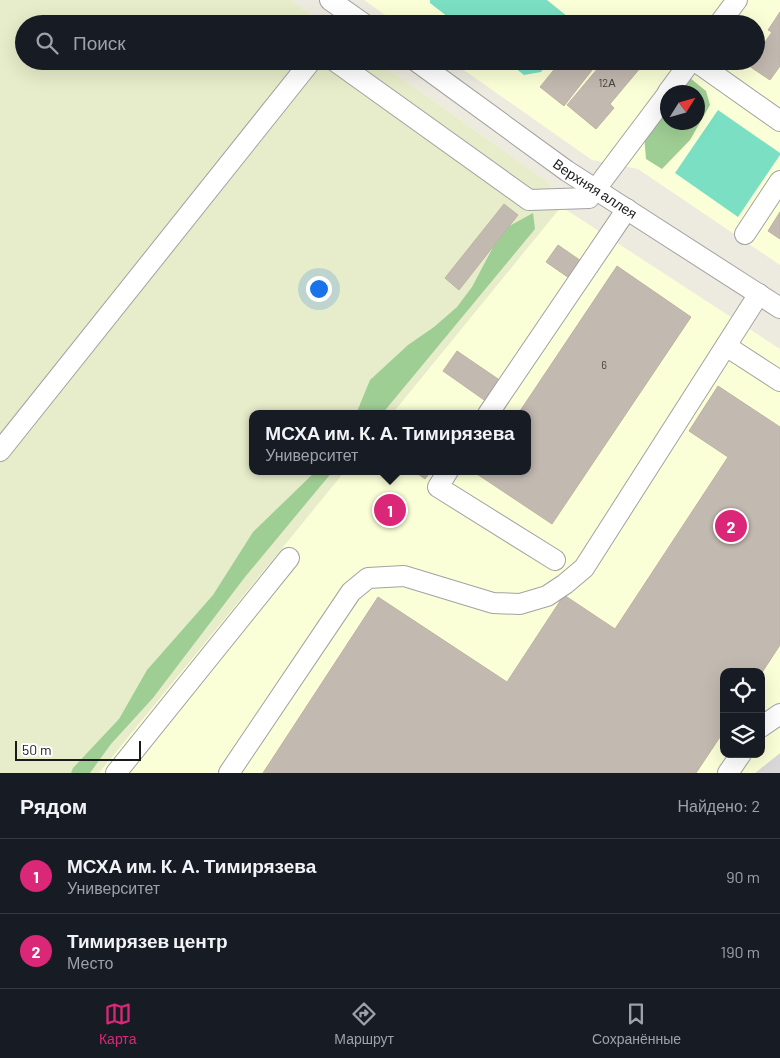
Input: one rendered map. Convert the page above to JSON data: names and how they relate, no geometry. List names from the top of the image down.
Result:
{
  "streets": {
    "street": ["Верхняя аллея"]
  },
  "house_numbers": ["12А", "6"],
  "scale_bar": "50 m",
  "north": "top right",
  "page": {
    "search": "Поиск",
    "popup": ["МСХА им. К. А. Тимирязева", "Университет"],
    "pins": ["1", "2"],
    "scale": "50 m",
    "heading": ["Рядом", "Найдено: 2"],
    "list": [
      {
        "mark": "1",
        "name": "МСХА им. К. А. Тимирязева",
        "note": "Университет",
        "value": "90 m"
      },
      {
        "mark": "2",
        "name": "Тимирязев центр",
        "note": "Место",
        "value": "190 m"
      }
    ],
    "nav": ["Карта", "Маршрут", "Сохранённые"]
  }
}
